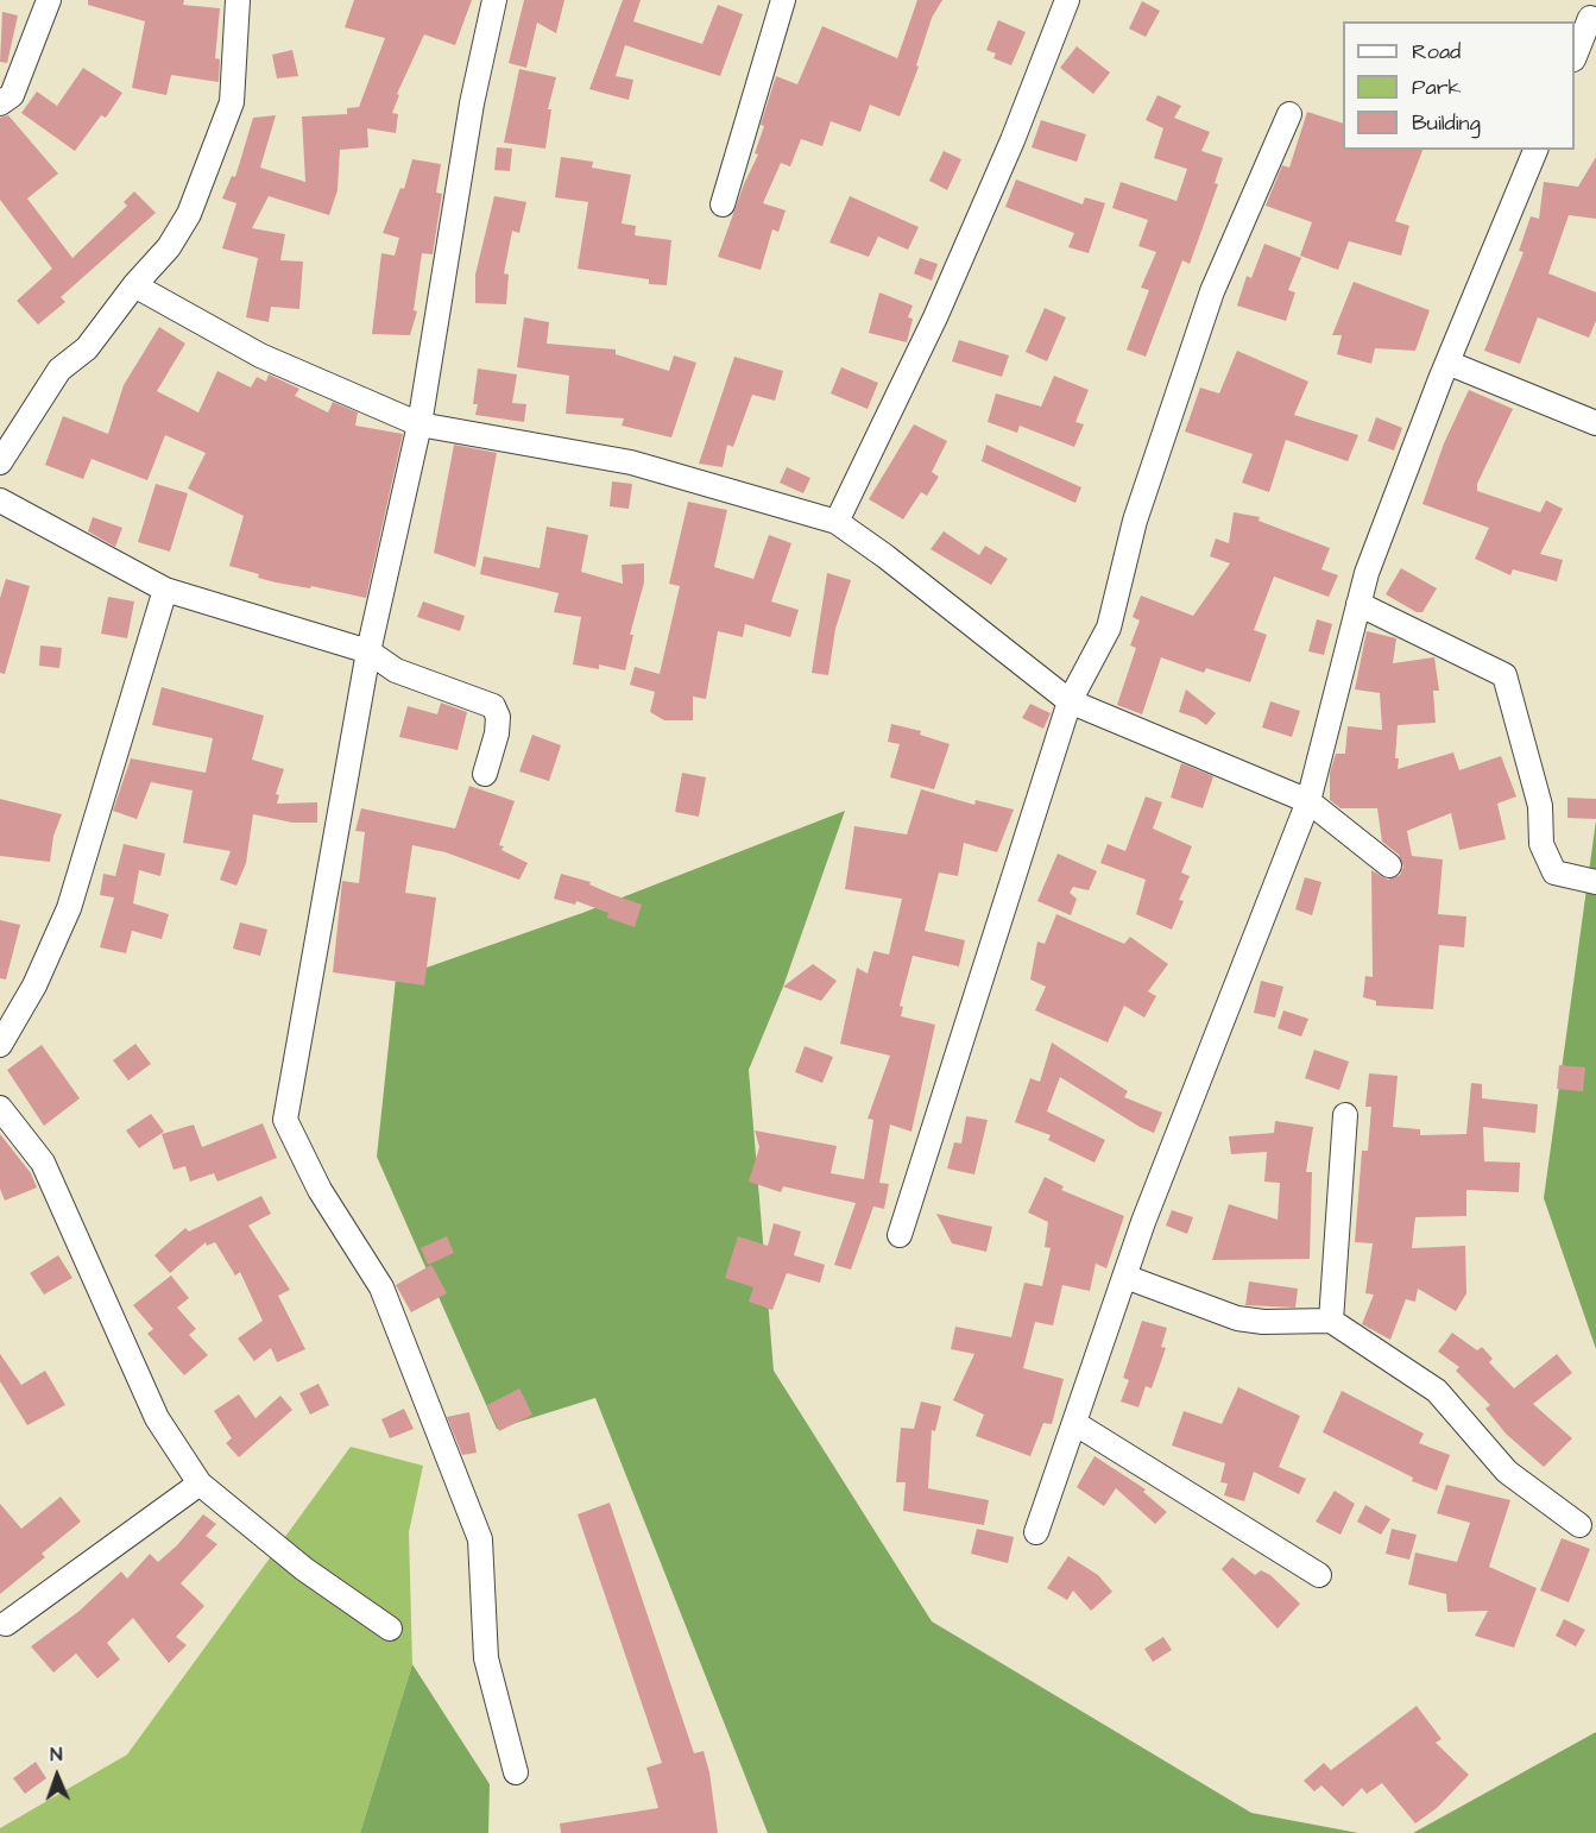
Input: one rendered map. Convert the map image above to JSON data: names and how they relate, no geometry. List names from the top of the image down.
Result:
{
  "legend": ["Road", "Park", "Building"],
  "north": "top"
}
